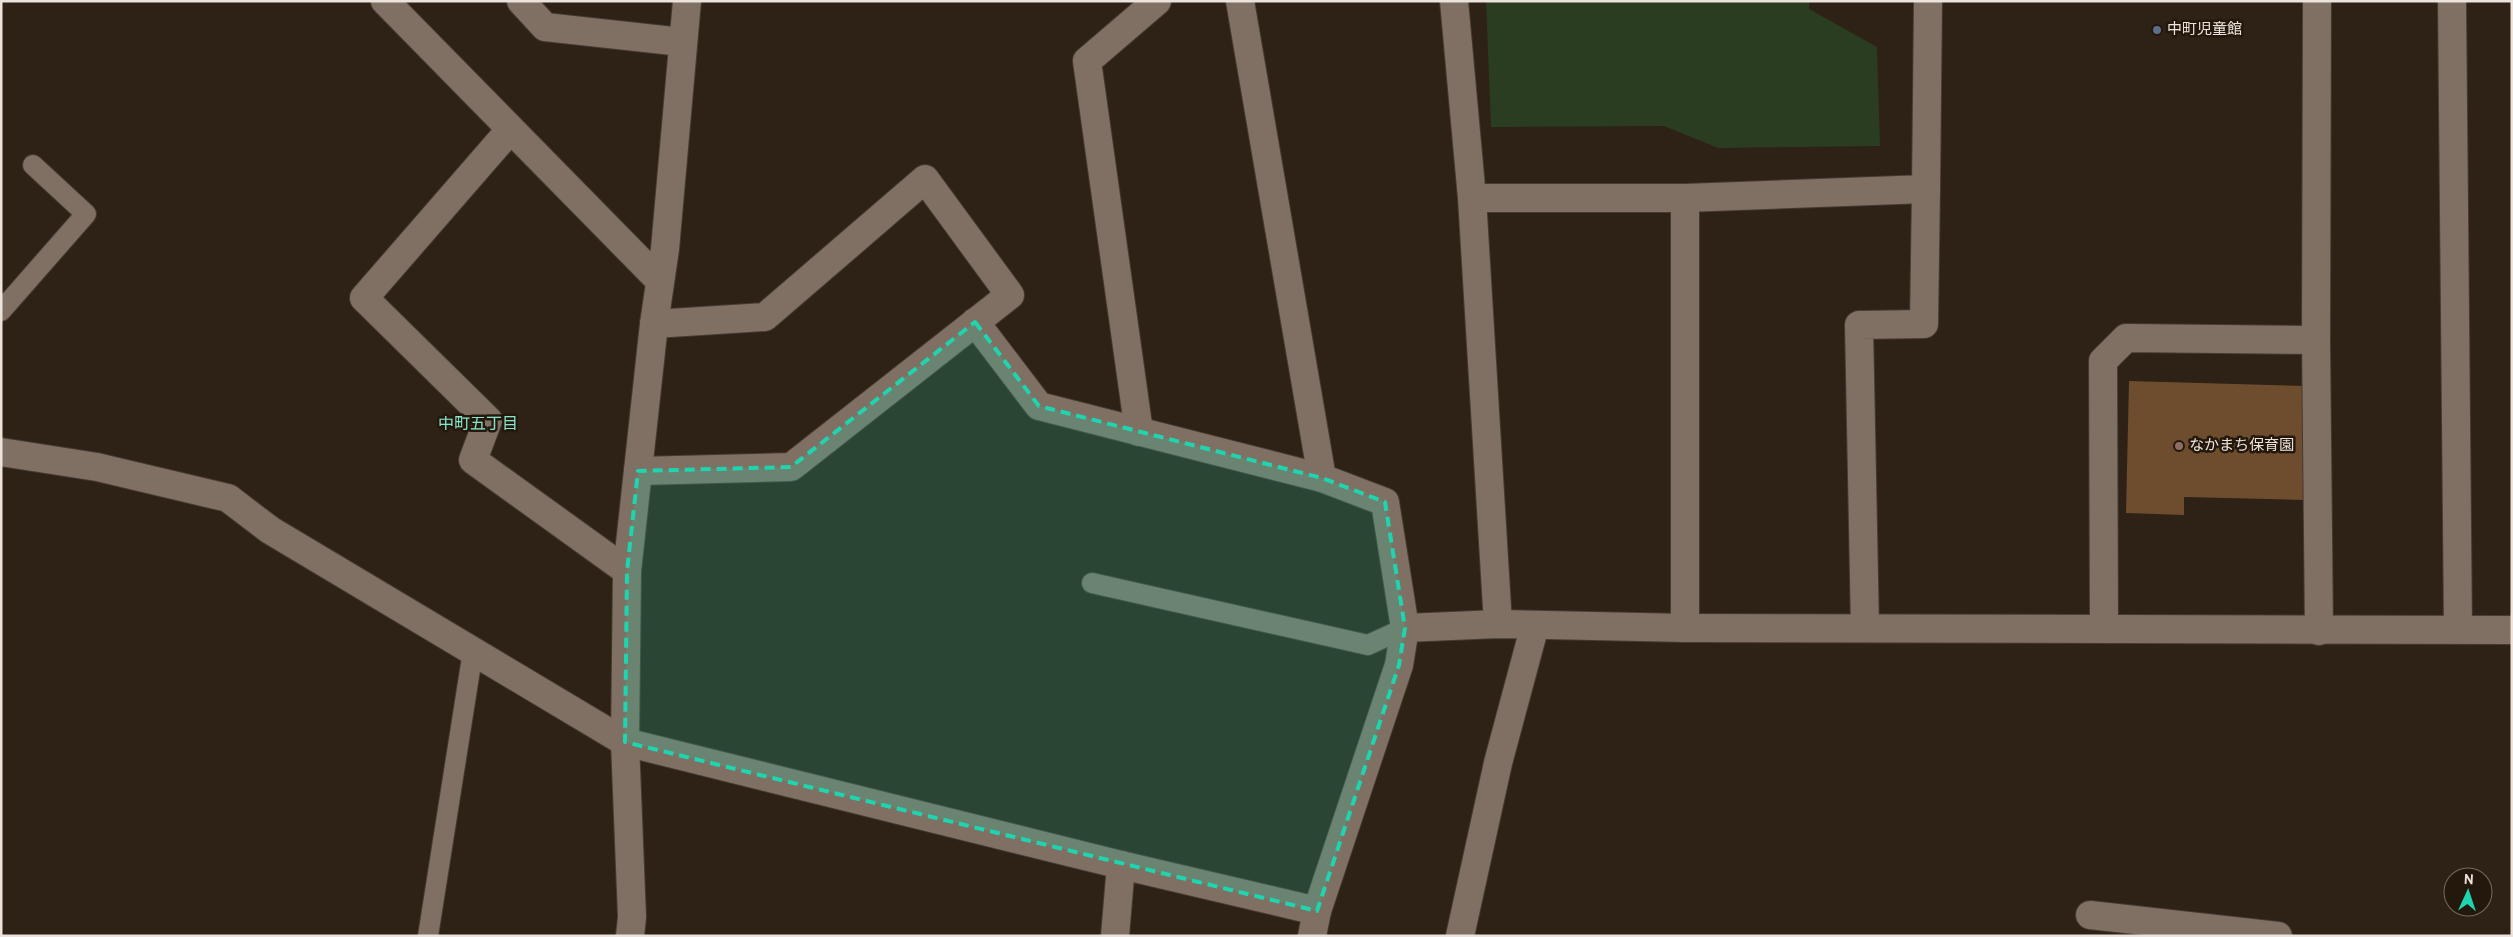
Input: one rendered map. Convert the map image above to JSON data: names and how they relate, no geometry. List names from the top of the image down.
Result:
{
  "districts": ["中町五丁目"],
  "places": ["中町児童館", "なかまち保育園"],
  "north": "top"
}
